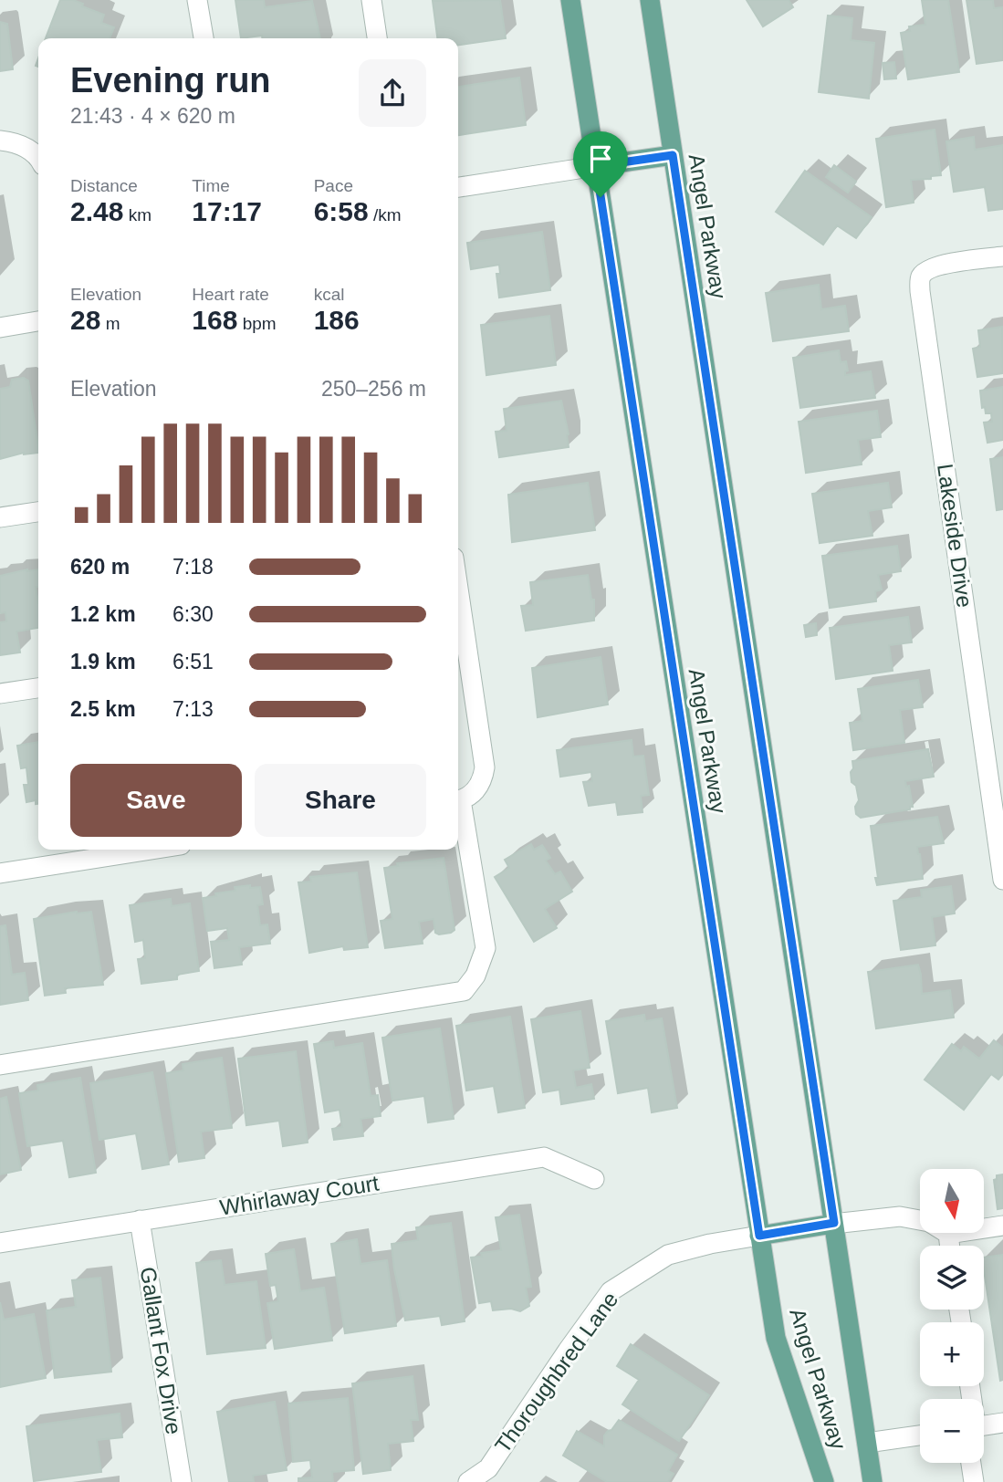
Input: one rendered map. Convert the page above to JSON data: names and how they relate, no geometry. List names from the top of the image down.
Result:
{
  "streets": {
    "main road": ["Angel Parkway"],
    "street": [
      "Lakeside Drive",
      "Whirlaway Court",
      "Gallant Fox Drive",
      "Thoroughbred Lane"
    ]
  },
  "crossings": [
    ["Angel Parkway", "Thoroughbred Lane"],
    ["Whirlaway Court", "Gallant Fox Drive"]
  ],
  "north": "bottom",
  "page": {
    "heading": ["Evening run", "21:43 · 4 × 620 m"],
    "stats": [
      ["Distance", "2.48 km"],
      ["Time", "17:17"],
      ["Pace", "6:58 /km"],
      ["Elevation", "28 m"],
      ["Heart rate", "168 bpm"],
      ["kcal", "186"]
    ],
    "chart": ["Elevation", "250–256 m"],
    "list": [
      {
        "name": "620 m",
        "note": "7:18"
      },
      {
        "name": "1.2 km",
        "note": "6:30"
      },
      {
        "name": "1.9 km",
        "note": "6:51"
      },
      {
        "name": "2.5 km",
        "note": "7:13"
      }
    ],
    "buttons": ["Save", "Share"],
    "map_buttons": ["+", "−"]
  }
}
